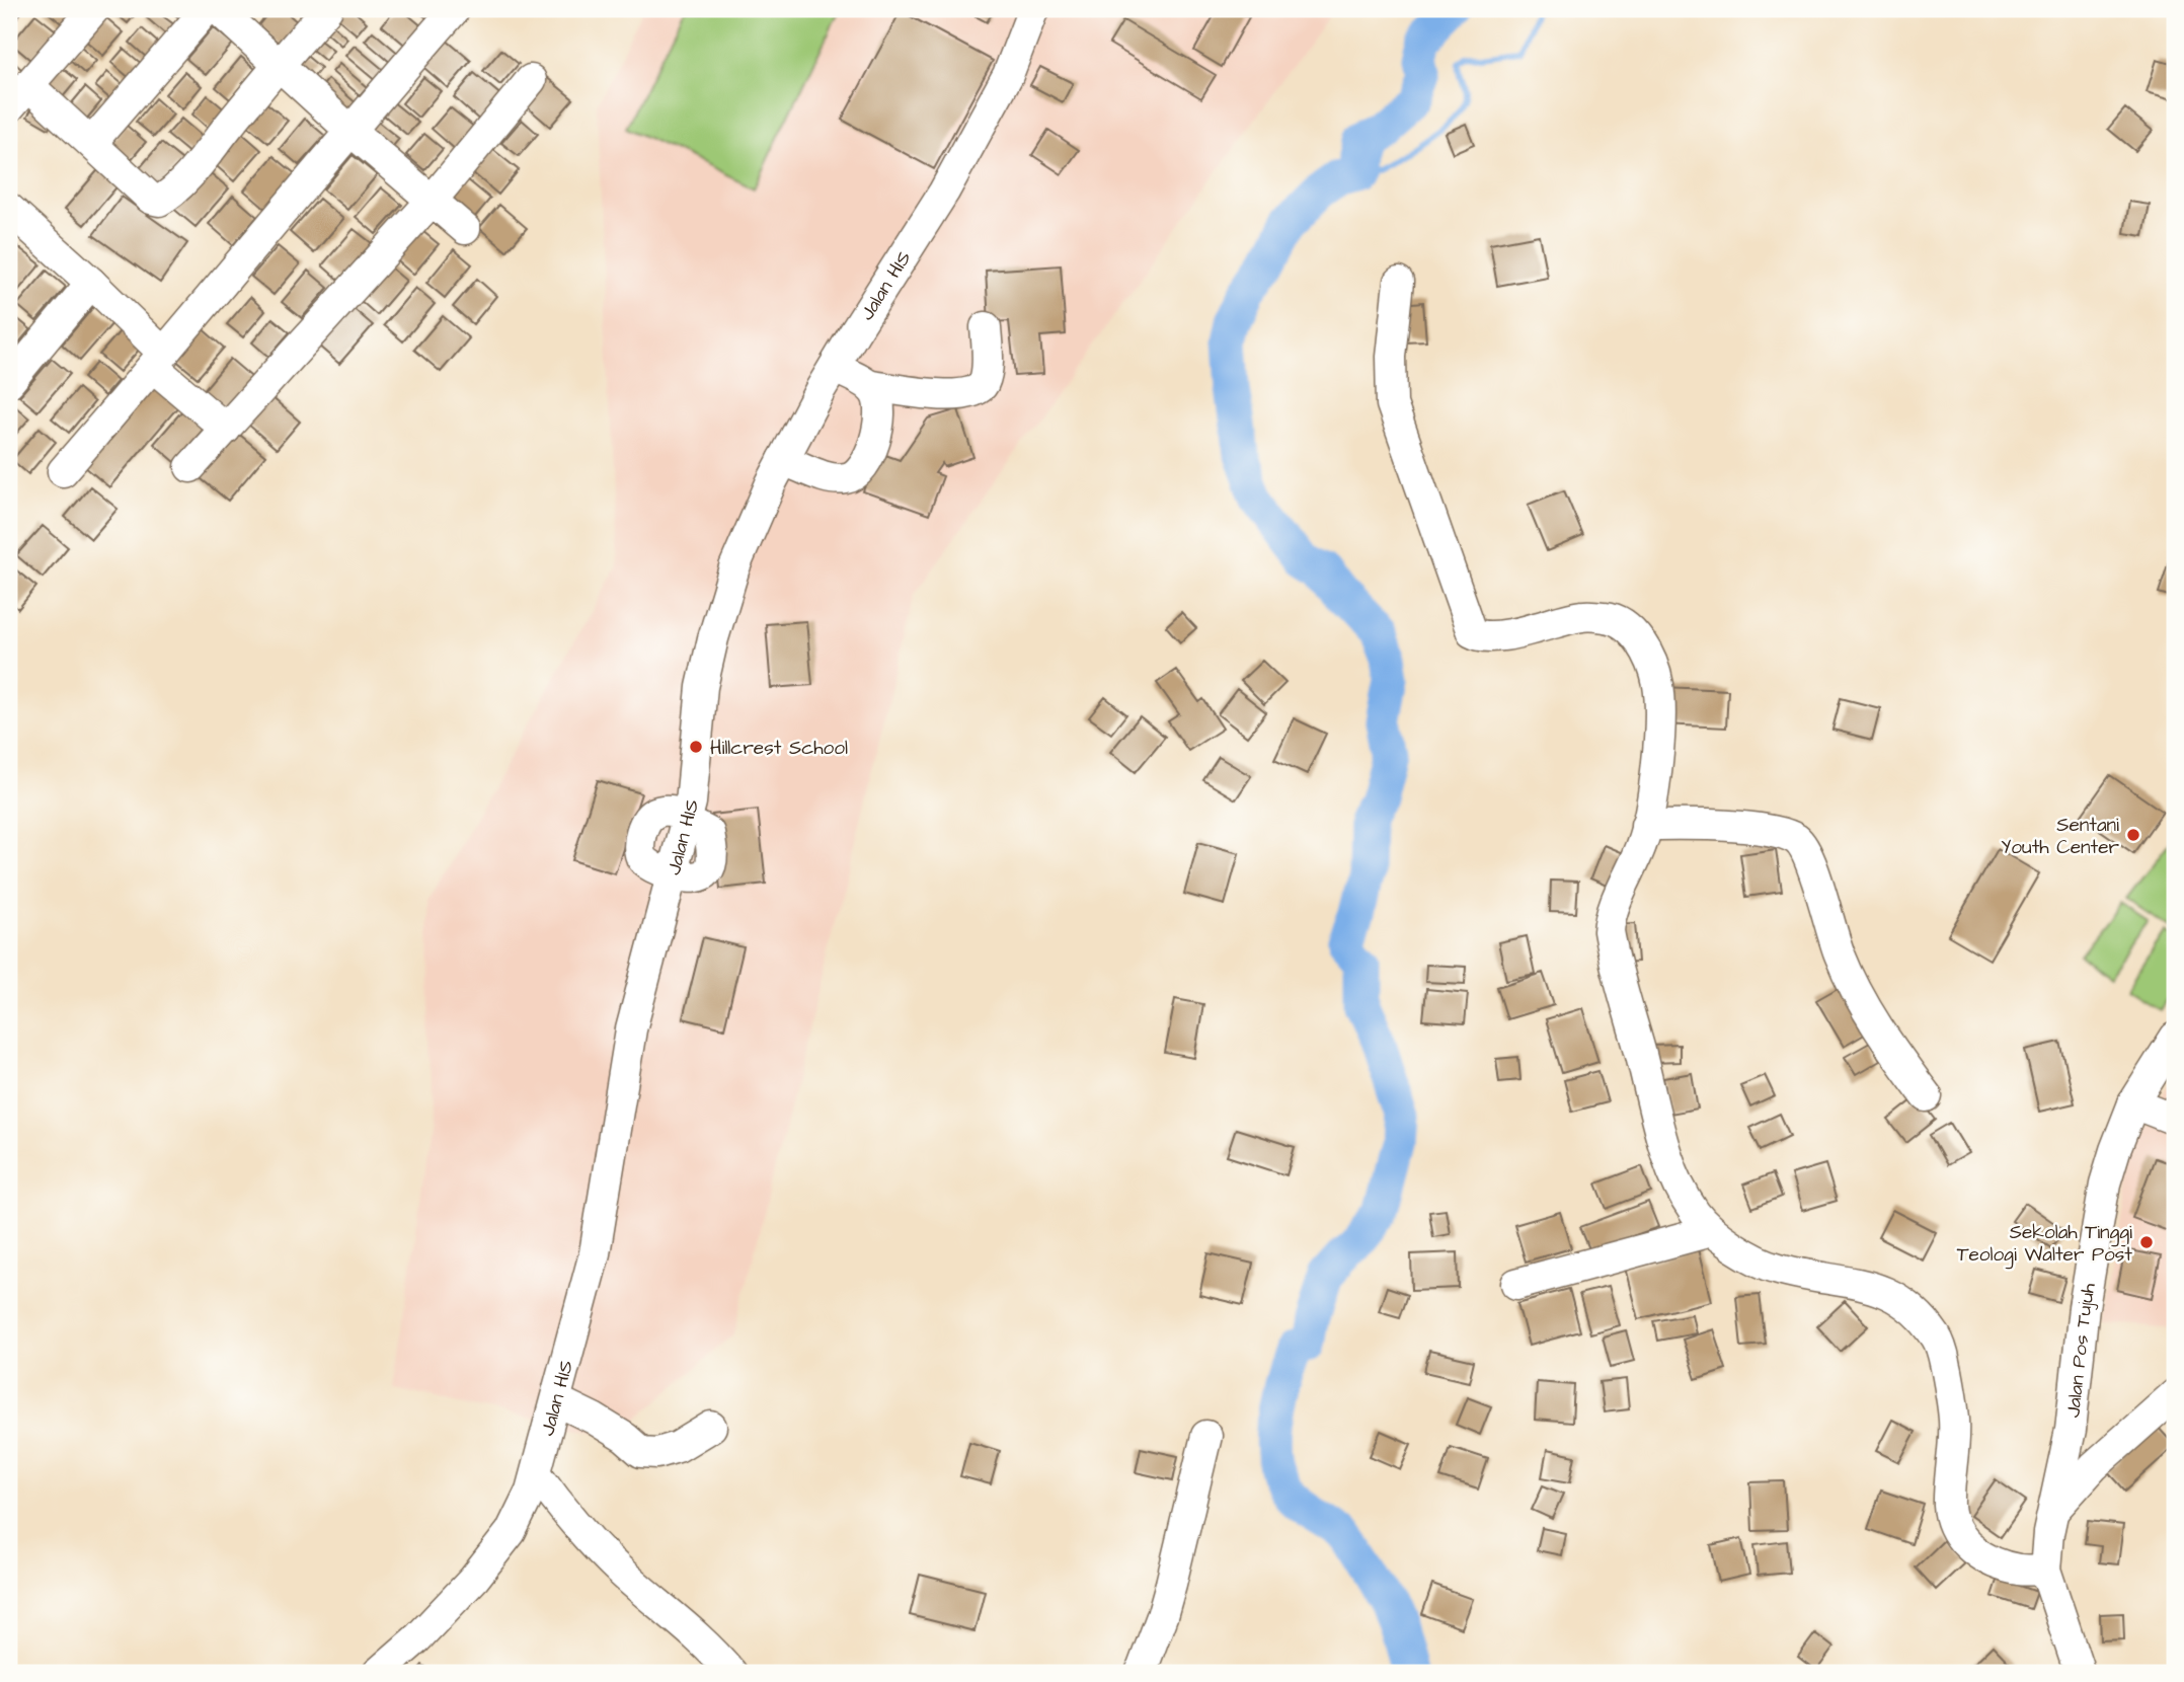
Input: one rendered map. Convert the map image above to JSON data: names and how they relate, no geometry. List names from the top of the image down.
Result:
{
  "streets": {
    "street": ["Jalan HIS", "Jalan Pos Tujuh"]
  },
  "places": ["Hillcrest School", "Sentani Youth Center", "Sekolah Tinggi Teologi Walter Post"]
}
